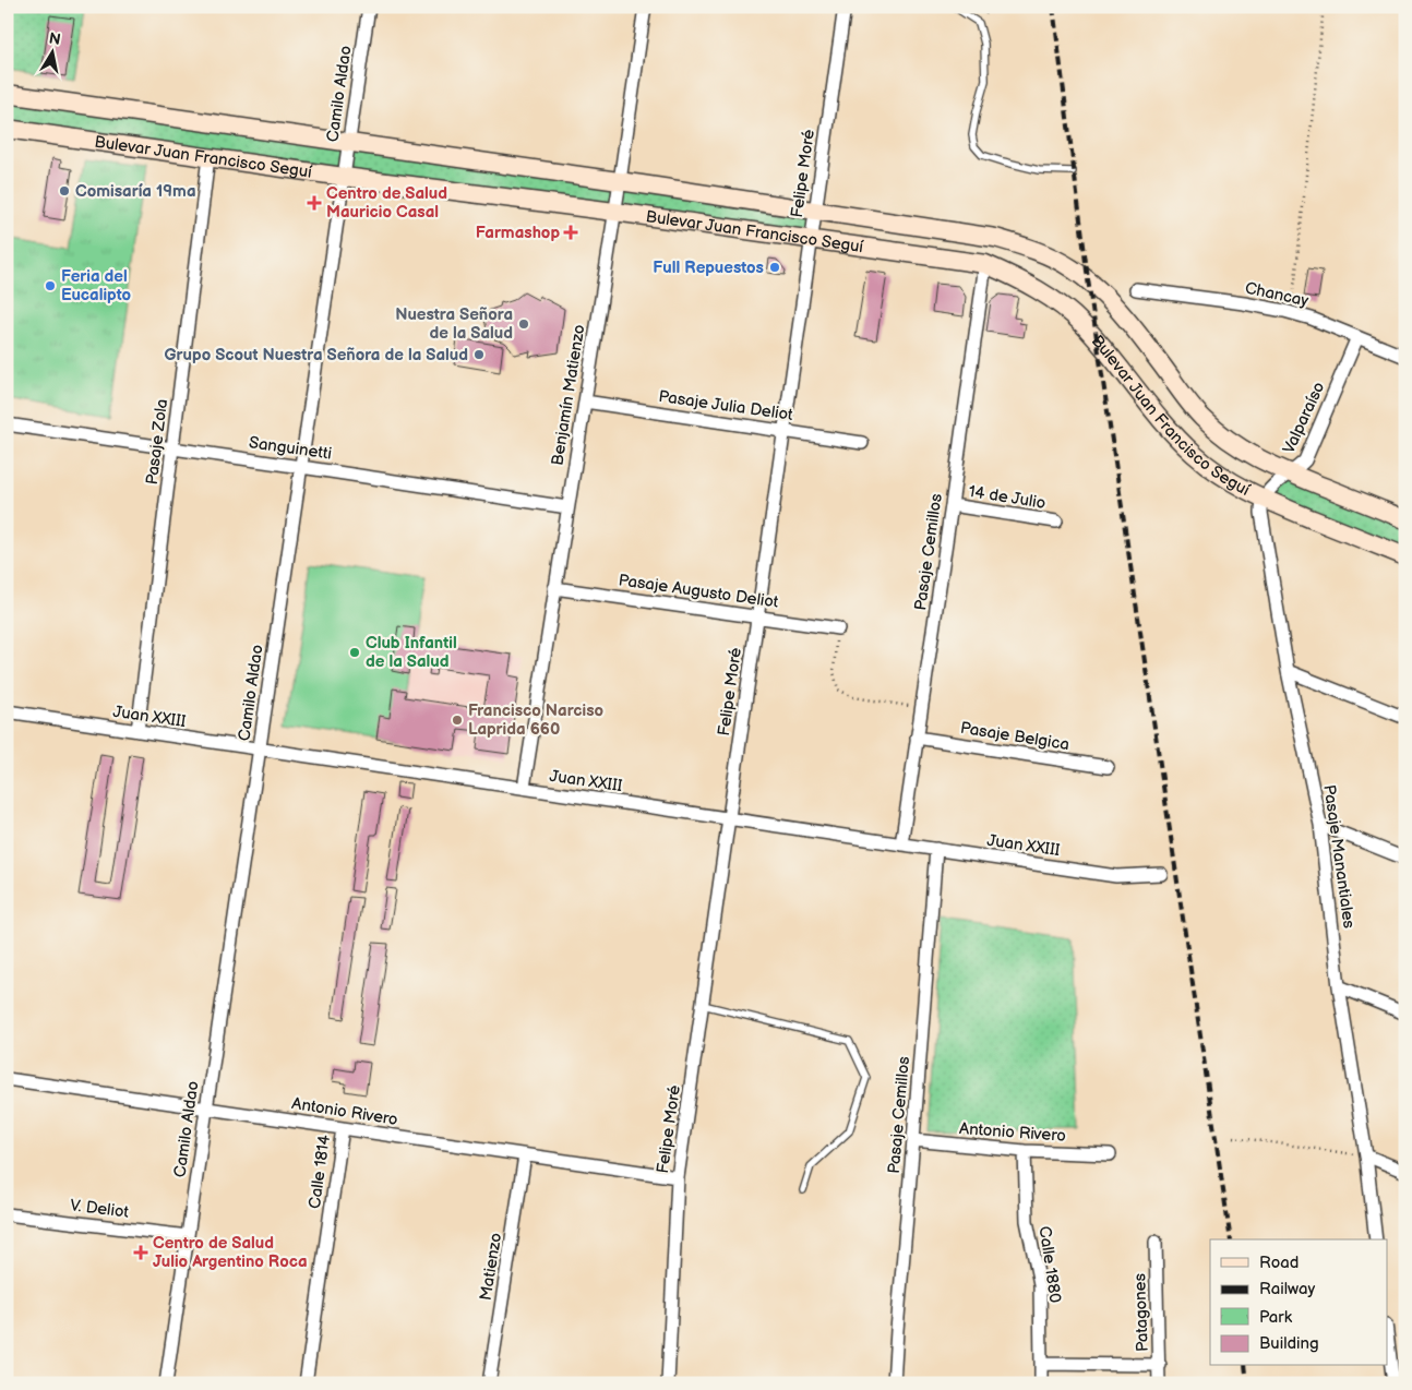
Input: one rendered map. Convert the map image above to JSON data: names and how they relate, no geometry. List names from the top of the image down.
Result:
{
  "streets": {
    "main road": ["Bulevar Juan Francisco Seguí"],
    "street": [
      "Camilo Aldao",
      "Felipe Moré",
      "Chancay",
      "Benjamín Matienzo",
      "Pasaje Julia Deliot",
      "Valparaíso",
      "Pasaje Zola",
      "Sanguinetti",
      "14 de Julio",
      "Pasaje Cemillos",
      "Pasaje Augusto Deliot",
      "Juan XXIII",
      "Pasaje Belgica",
      "Pasaje Manantiales",
      "Antonio Rivero",
      "Calle 1814",
      "V. Deliot",
      "Calle 1880",
      "Matienzo",
      "Patagones"
    ]
  },
  "crossings": [
    ["Camilo Aldao", "Bulevar Juan Francisco Seguí"],
    ["Camilo Aldao", "Sanguinetti"],
    ["Camilo Aldao", "Juan XXIII"],
    ["Camilo Aldao", "Antonio Rivero"],
    ["Camilo Aldao", "V. Deliot"],
    ["Bulevar Juan Francisco Seguí", "Felipe Moré"],
    ["Bulevar Juan Francisco Seguí", "Benjamín Matienzo"],
    ["Bulevar Juan Francisco Seguí", "Valparaíso"],
    ["Bulevar Juan Francisco Seguí", "Pasaje Zola"],
    ["Bulevar Juan Francisco Seguí", "Pasaje Cemillos"],
    ["Bulevar Juan Francisco Seguí", "Pasaje Manantiales"],
    ["Felipe Moré", "Pasaje Julia Deliot"],
    ["Felipe Moré", "Pasaje Augusto Deliot"],
    ["Felipe Moré", "Juan XXIII"],
    ["Felipe Moré", "Antonio Rivero"],
    ["Chancay", "Valparaíso"],
    ["Benjamín Matienzo", "Pasaje Julia Deliot"],
    ["Benjamín Matienzo", "Sanguinetti"],
    ["Benjamín Matienzo", "Pasaje Augusto Deliot"],
    ["Benjamín Matienzo", "Juan XXIII"],
    ["Valparaíso", "Pasaje Manantiales"],
    ["Pasaje Zola", "Sanguinetti"],
    ["Pasaje Zola", "Juan XXIII"],
    ["14 de Julio", "Pasaje Cemillos"],
    ["Pasaje Cemillos", "Juan XXIII"],
    ["Pasaje Cemillos", "Pasaje Belgica"],
    ["Pasaje Cemillos", "Antonio Rivero"],
    ["Antonio Rivero", "Calle 1814"],
    ["Antonio Rivero", "Calle 1880"],
    ["Antonio Rivero", "Matienzo"]
  ],
  "places": {
    "other": [
      "Comisaría 19ma",
      "Full Repuestos",
      "Feria del Eucalipto",
      "Nuestra Señora de la Salud",
      "Grupo Scout Nuestra Señora de la Salud",
      "Club Infantil de la Salud",
      "Francisco Narciso Laprida 660"
    ],
    "health": ["Centro de Salud Mauricio Casal", "Farmashop", "Centro de Salud Julio Argentino Roca"]
  },
  "legend": [
    "Road",
    "Railway",
    "Park",
    "Building"
  ],
  "north": "top"
}
